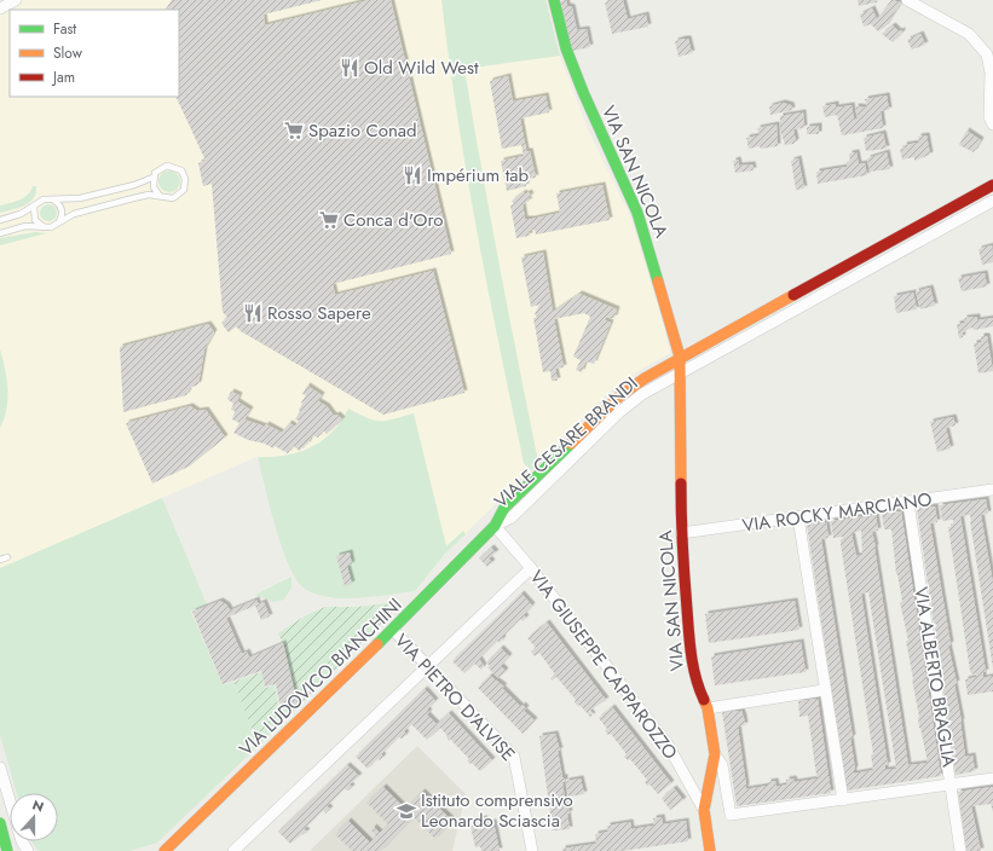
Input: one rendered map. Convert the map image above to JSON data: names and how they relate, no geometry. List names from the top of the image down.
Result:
{
  "streets": {
    "street": [
      "VIA SAN NICOLA",
      "VIALE CESARE BRANDI",
      "VIA ROCKY MARCIANO",
      "VIA GIUSEPPE CAPPAROZZO",
      "VIA LUDOVICO BIANCHINI",
      "VIA ALBERTO BRAGLIA",
      "VIA PIETRO D'ALVISE"
    ]
  },
  "crossings": [
    ["VIA SAN NICOLA", "VIALE CESARE BRANDI"],
    ["VIA SAN NICOLA", "VIA ROCKY MARCIANO"],
    ["VIA SAN NICOLA", "VIA GIUSEPPE CAPPAROZZO"],
    ["VIALE CESARE BRANDI", "VIA GIUSEPPE CAPPAROZZO"],
    ["VIALE CESARE BRANDI", "VIA LUDOVICO BIANCHINI"],
    ["VIA ROCKY MARCIANO", "VIA ALBERTO BRAGLIA"],
    ["VIA GIUSEPPE CAPPAROZZO", "VIA LUDOVICO BIANCHINI"],
    ["VIA LUDOVICO BIANCHINI", "VIA PIETRO D'ALVISE"]
  ],
  "places": {
    "restaurant": ["Old Wild West", "Impérium tab", "Rosso Sapere"],
    "supermarket": ["Spazio Conad", "Conca d'Oro"],
    "school or university": ["Istituto comprensivo Leonardo Sciascia"]
  },
  "legend": ["Fast", "Slow", "Jam"],
  "north": "top"
}
